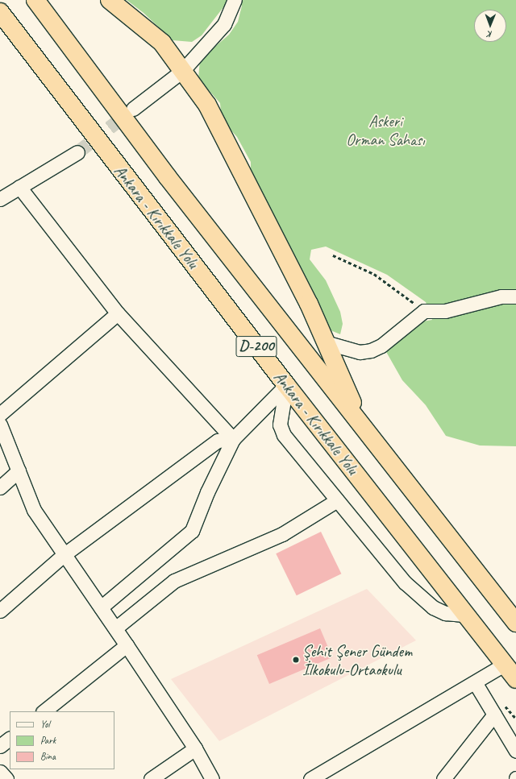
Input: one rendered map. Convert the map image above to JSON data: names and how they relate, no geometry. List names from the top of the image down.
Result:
{
  "streets": {
    "highway": ["Ankara - Kırıkkale Yolu", "D-200"]
  },
  "parks": ["Askeri Orman Sahası"],
  "places": ["Şehit Şener Gündem İlkokulu-Ortaokulu"],
  "legend": ["Yol", "Park", "Bina"],
  "north": "bottom"
}
